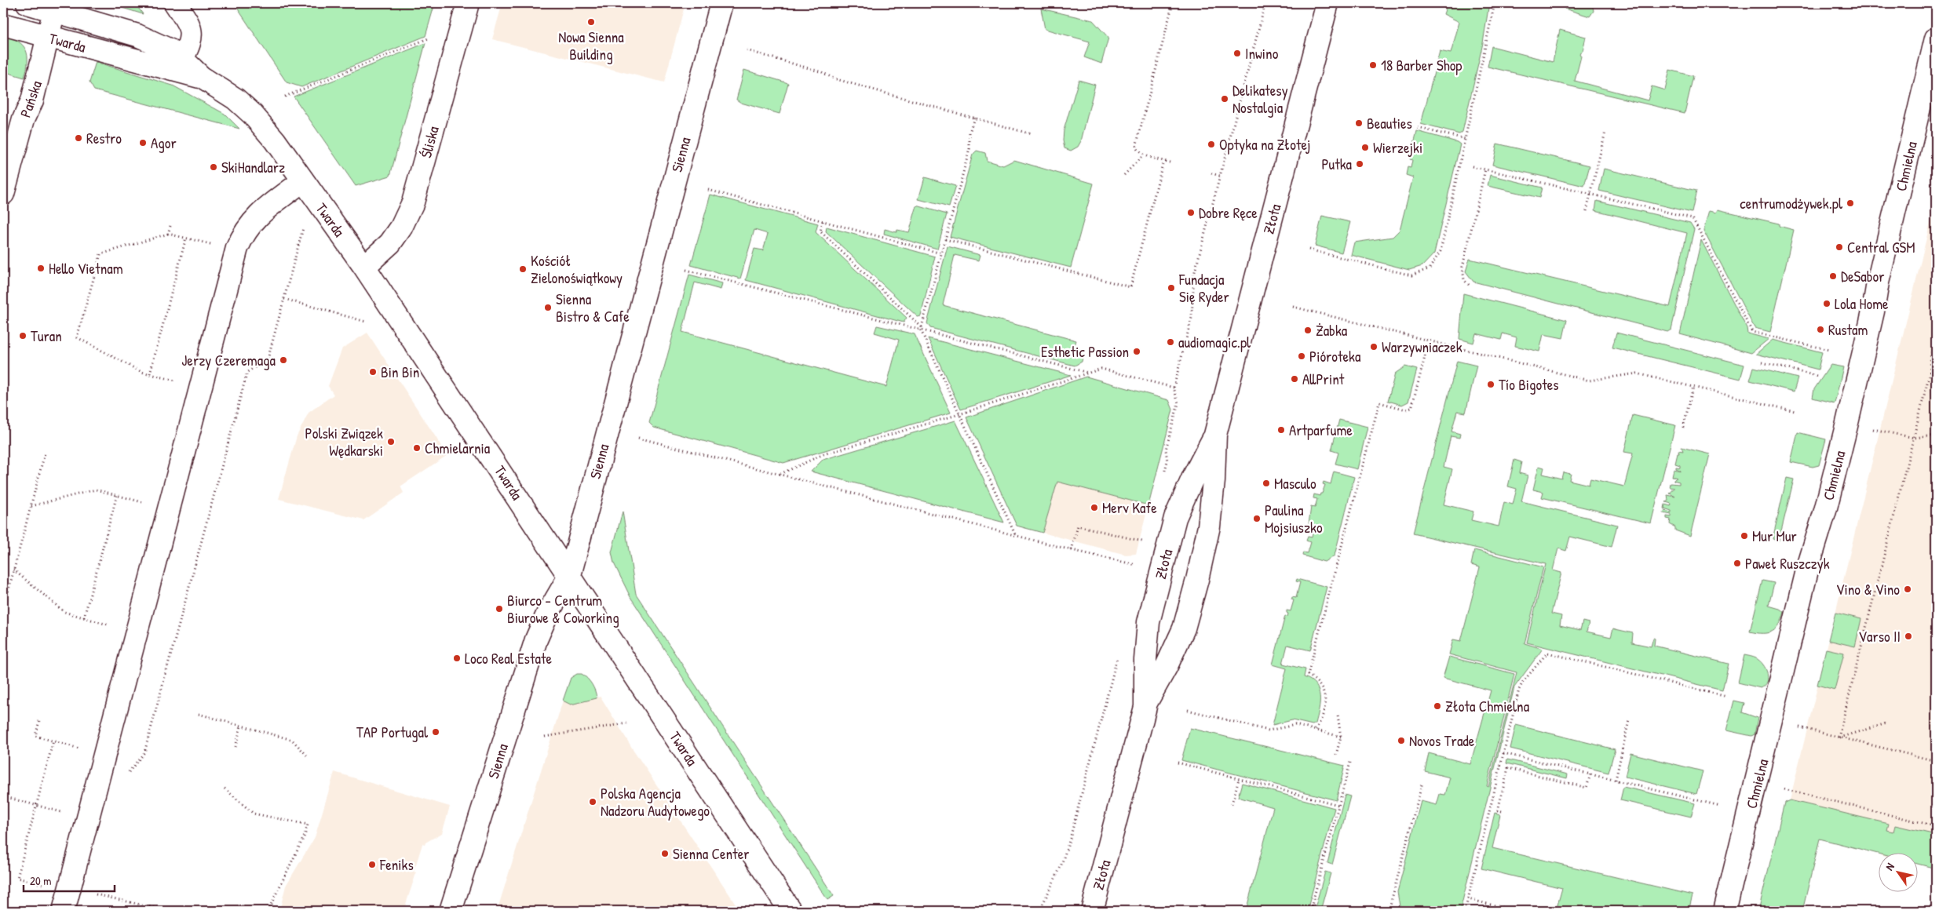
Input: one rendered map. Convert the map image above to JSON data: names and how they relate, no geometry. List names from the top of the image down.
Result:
{
  "streets": {
    "street": [
      "Twarda",
      "Pańska",
      "Śliska",
      "Sienna",
      "Chmielna",
      "Złota"
    ]
  },
  "crossings": [
    ["Twarda", "Pańska"],
    ["Twarda", "Śliska"],
    ["Twarda", "Sienna"]
  ],
  "places": [
    "Nowa Sienna Building",
    "Inwino",
    "18 Barber Shop",
    "Delikatesy Nostalgia",
    "Beauties",
    "Restro",
    "Agor",
    "Optyka na Złotej",
    "Wierzejki",
    "Putka",
    "SkiHandlarz",
    "centrumodżywek.pl",
    "Dobre Ręce",
    "Central GSM",
    "Hello Vietnam",
    "Kościół Zielonoświątkowy",
    "DeSabor",
    "Fundacja Się Ryder",
    "Lola Home",
    "Sienna Bistro & Cafe",
    "Rustam",
    "Żabka",
    "Turan",
    "audiomagic.pl",
    "Warzywniaczek",
    "Esthetic Passion",
    "Pióroteka",
    "Jerzy Czeremaga",
    "Bin Bin",
    "AllPrint",
    "Tío Bigotes",
    "Artparfume",
    "Polski Związek Wędkarski",
    "Chmielarnia",
    "Masculo",
    "Merv Kafe",
    "Paulina Mojsiuszko",
    "Mur Mur",
    "Paweł Ruszczyk",
    "Vino & Vino",
    "Biurco - Centrum Biurowe & Coworking",
    "Varso II",
    "Loco Real Estate",
    "Złota Chmielna",
    "TAP Portugal",
    "Novos Trade",
    "Polska Agencja Nadzoru Audytowego",
    "Sienna Center",
    "Feniks"
  ],
  "scale_bar": "20 m",
  "north": "top left"
}
